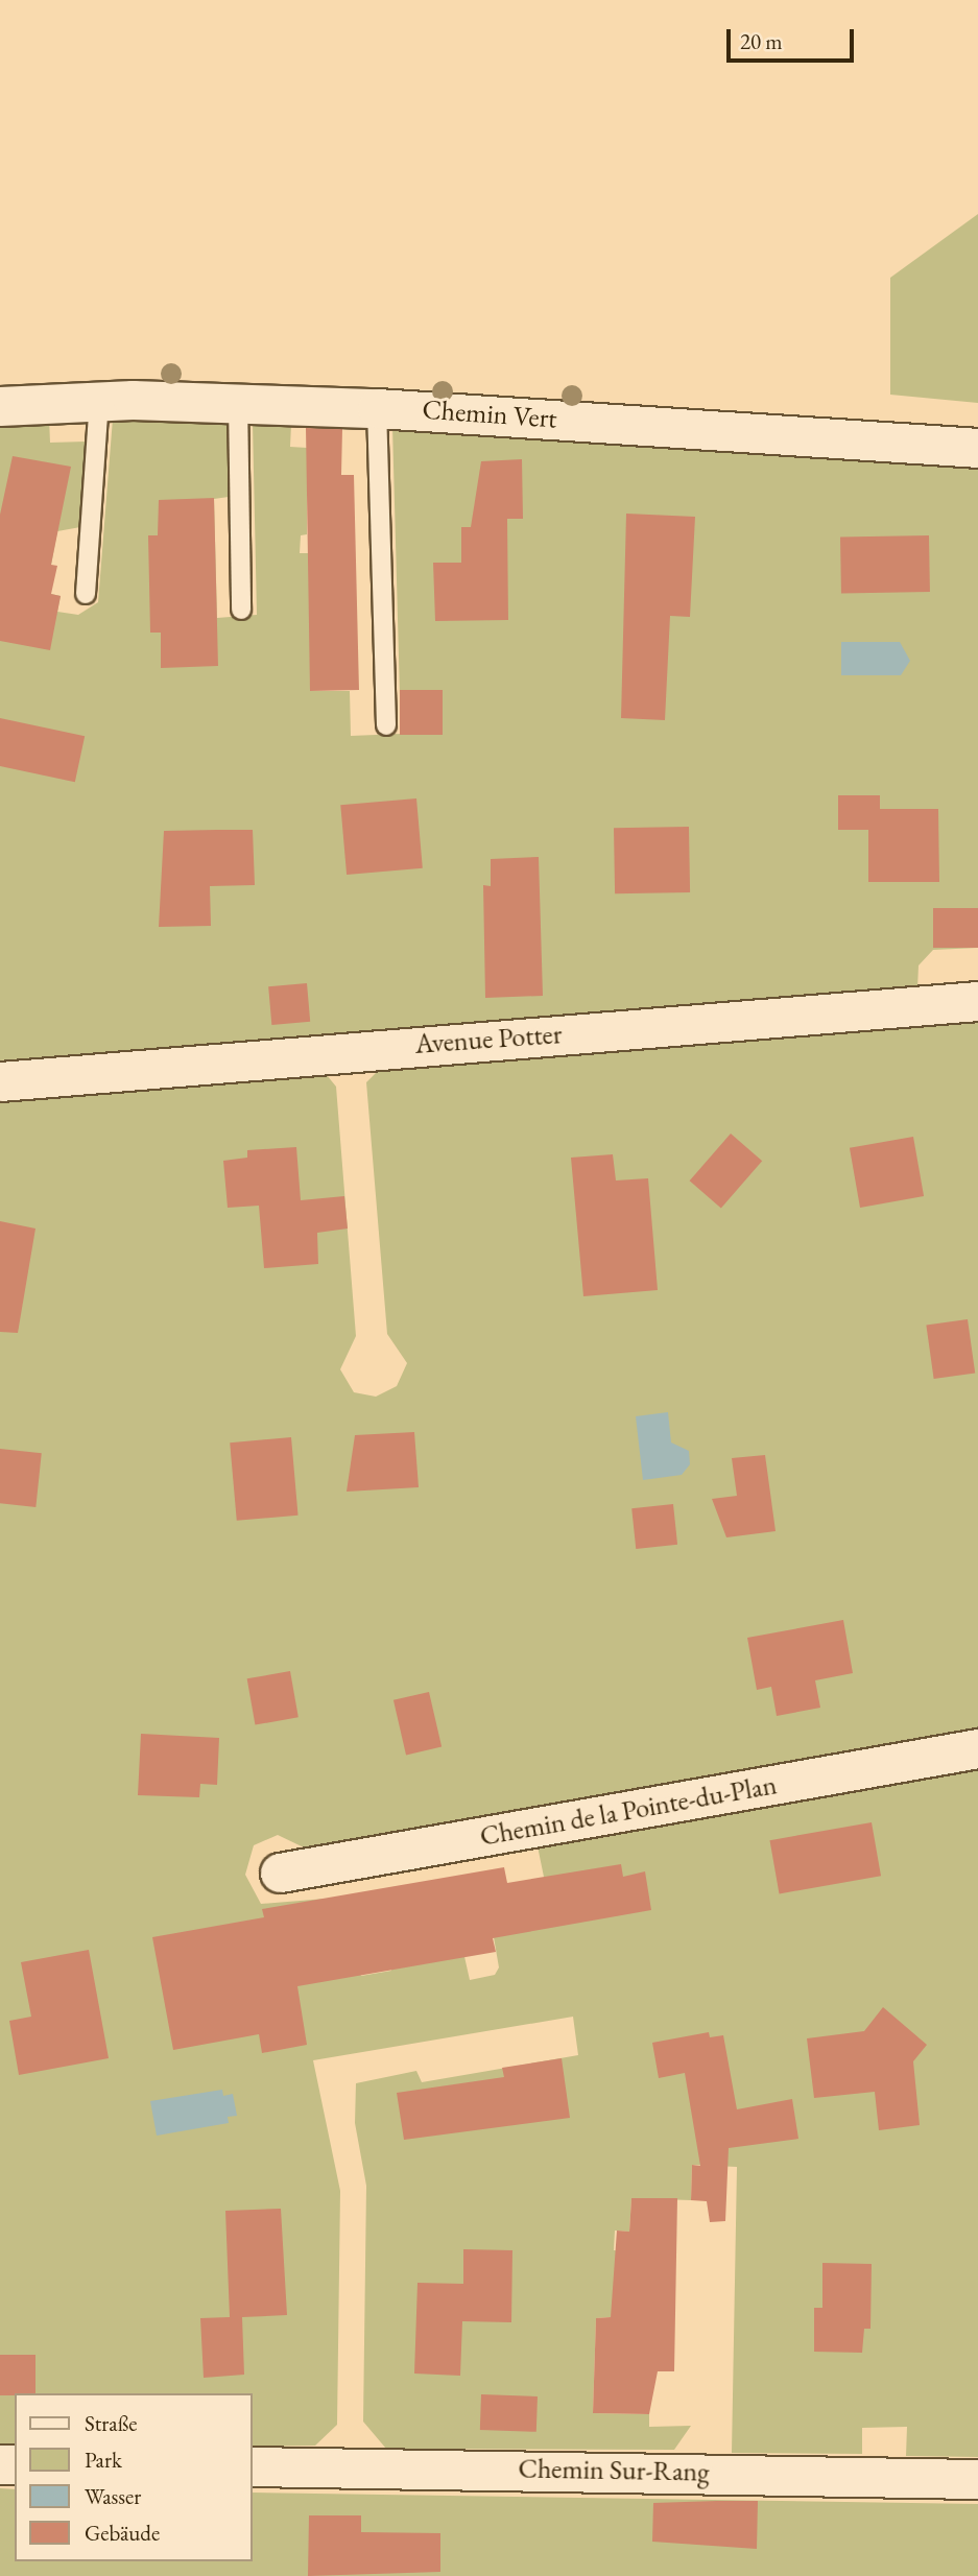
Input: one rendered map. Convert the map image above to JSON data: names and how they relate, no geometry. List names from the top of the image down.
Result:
{
  "streets": {
    "street": [
      "Chemin Vert",
      "Avenue Potter",
      "Chemin de la Pointe-du-Plan",
      "Chemin Sur-Rang"
    ]
  },
  "legend": [
    "Straße",
    "Park",
    "Wasser",
    "Gebäude"
  ],
  "scale_bar": "20 m"
}
